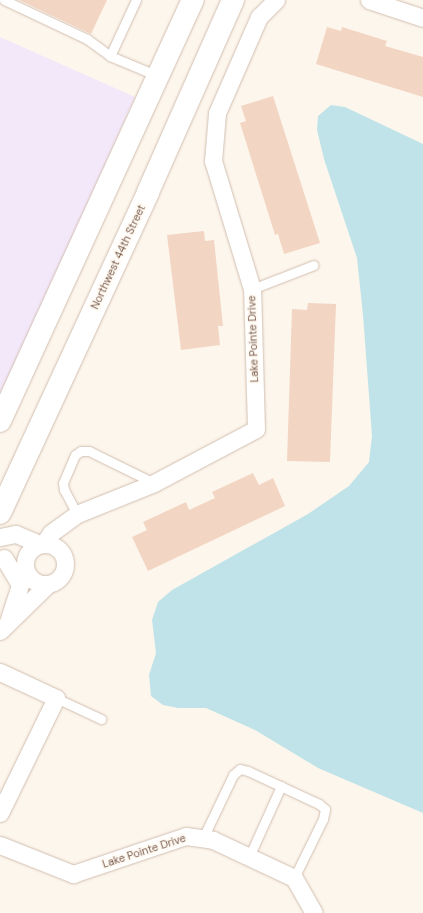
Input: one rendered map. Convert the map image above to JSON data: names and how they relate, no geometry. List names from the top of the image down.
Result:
{
  "streets": {
    "street": ["Northwest 44th Street", "Lake Pointe Drive"]
  }
}
